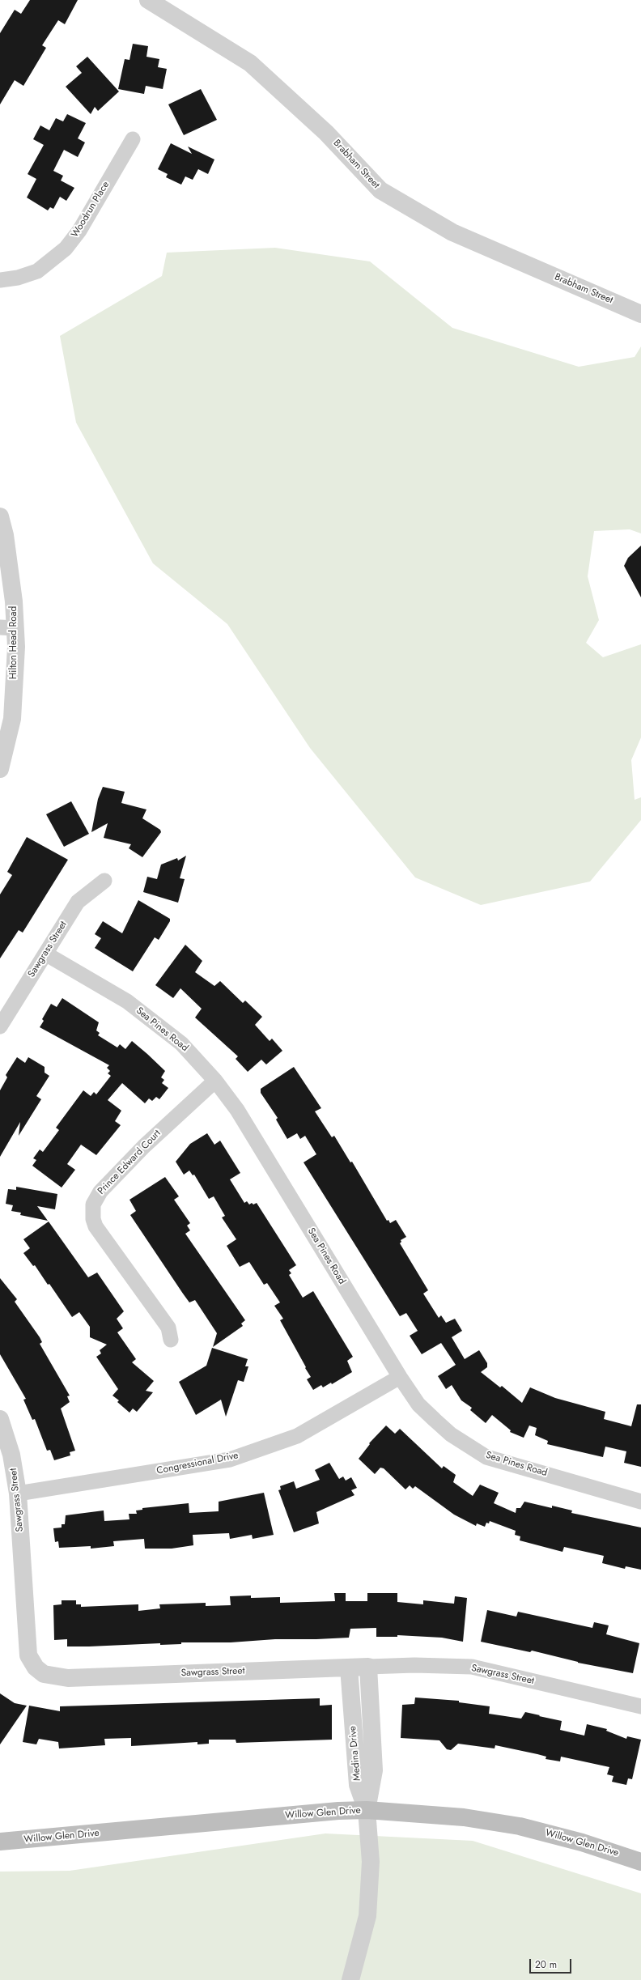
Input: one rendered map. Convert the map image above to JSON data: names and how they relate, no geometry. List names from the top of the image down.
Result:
{
  "streets": {
    "main road": ["Willow Glen Drive"],
    "street": [
      "Brabham Street",
      "Woodrun Place",
      "Hilton Head Road",
      "Sawgrass Street",
      "Sea Pines Road",
      "Prince Edward Court",
      "Congressional Drive",
      "Medina Drive"
    ]
  },
  "crossings": [
    ["Sawgrass Street", "Sea Pines Road"],
    ["Sawgrass Street", "Congressional Drive"],
    ["Sawgrass Street", "Medina Drive"],
    ["Sea Pines Road", "Prince Edward Court"],
    ["Sea Pines Road", "Congressional Drive"],
    ["Medina Drive", "Willow Glen Drive"]
  ],
  "scale_bar": "20 m"
}
